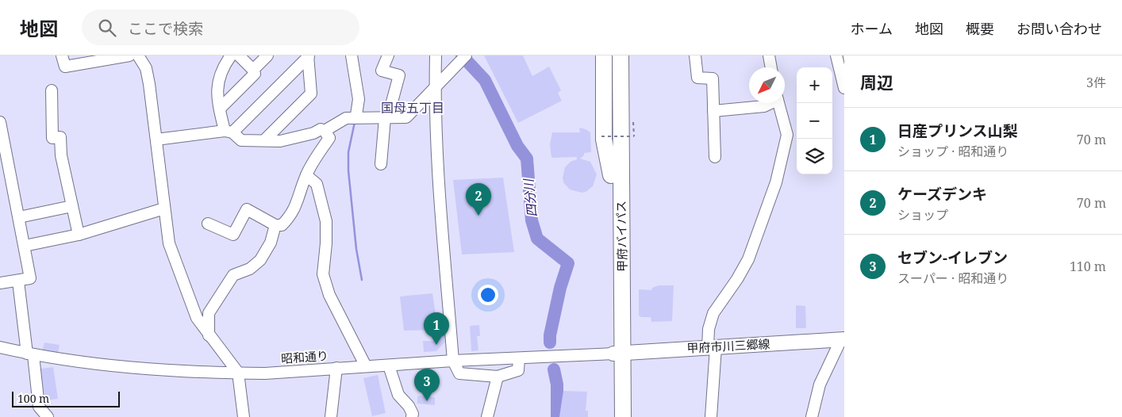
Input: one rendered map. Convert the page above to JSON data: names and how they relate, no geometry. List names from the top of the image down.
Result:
{
  "streets": {
    "highway": ["甲府バイパス"],
    "main road": ["甲府市川三郷線"],
    "street": ["昭和通り"]
  },
  "crossings": [
    ["甲府バイパス", "甲府市川三郷線"],
    ["甲府バイパス", "昭和通り"],
    ["甲府市川三郷線", "昭和通り"]
  ],
  "districts": ["国母五丁目"],
  "water": ["四分川"],
  "scale_bar": "100 m",
  "north": "bottom left",
  "page": {
    "header": "地図",
    "search": "ここで検索",
    "nav": [
      "ホーム",
      "地図",
      "概要",
      "お問い合わせ"
    ],
    "heading": ["周辺", "3件"],
    "map_buttons": ["+", "−"],
    "list": [
      {
        "mark": "1",
        "name": "日産プリンス山梨",
        "note": "ショップ · 昭和通り",
        "value": "70 m"
      },
      {
        "mark": "2",
        "name": "ケーズデンキ",
        "note": "ショップ",
        "value": "70 m"
      },
      {
        "mark": "3",
        "name": "セブン-イレブン",
        "note": "スーパー · 昭和通り",
        "value": "110 m"
      }
    ],
    "pins": ["2", "1", "3"],
    "scale": "100 m"
  }
}
